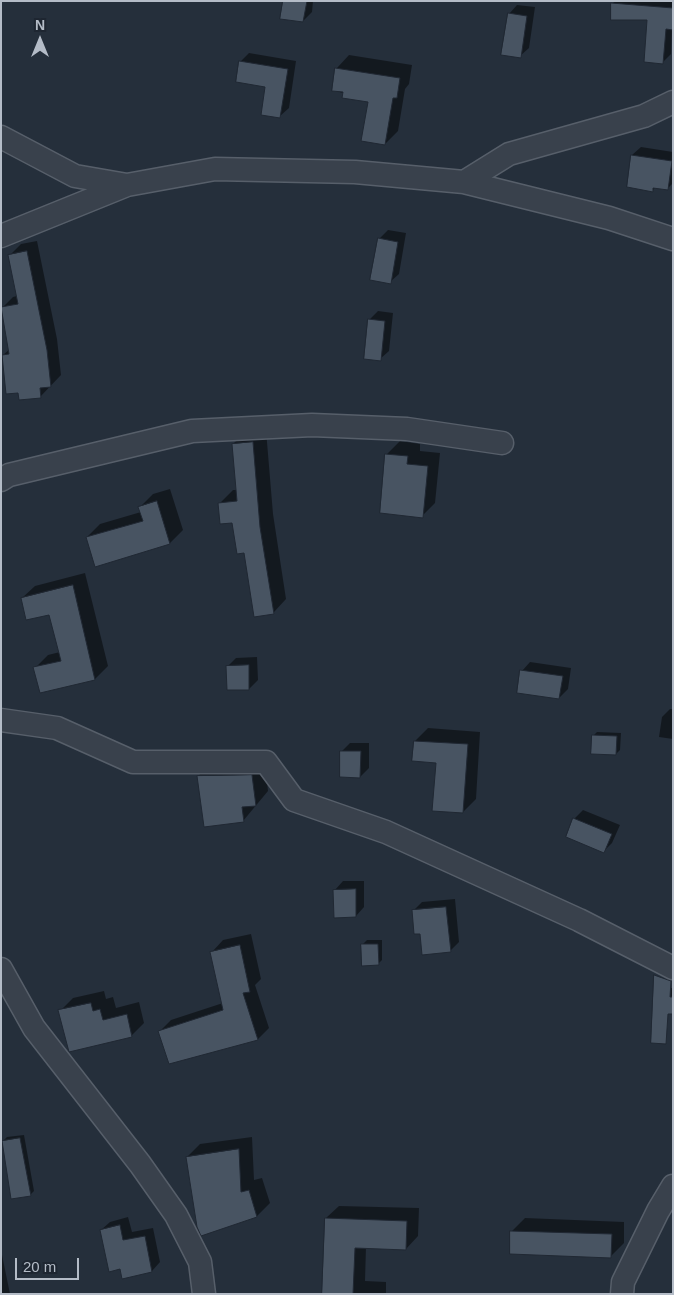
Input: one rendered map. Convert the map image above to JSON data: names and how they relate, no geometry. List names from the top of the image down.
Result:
{
  "scale_bar": "20 m",
  "north": "top"
}
